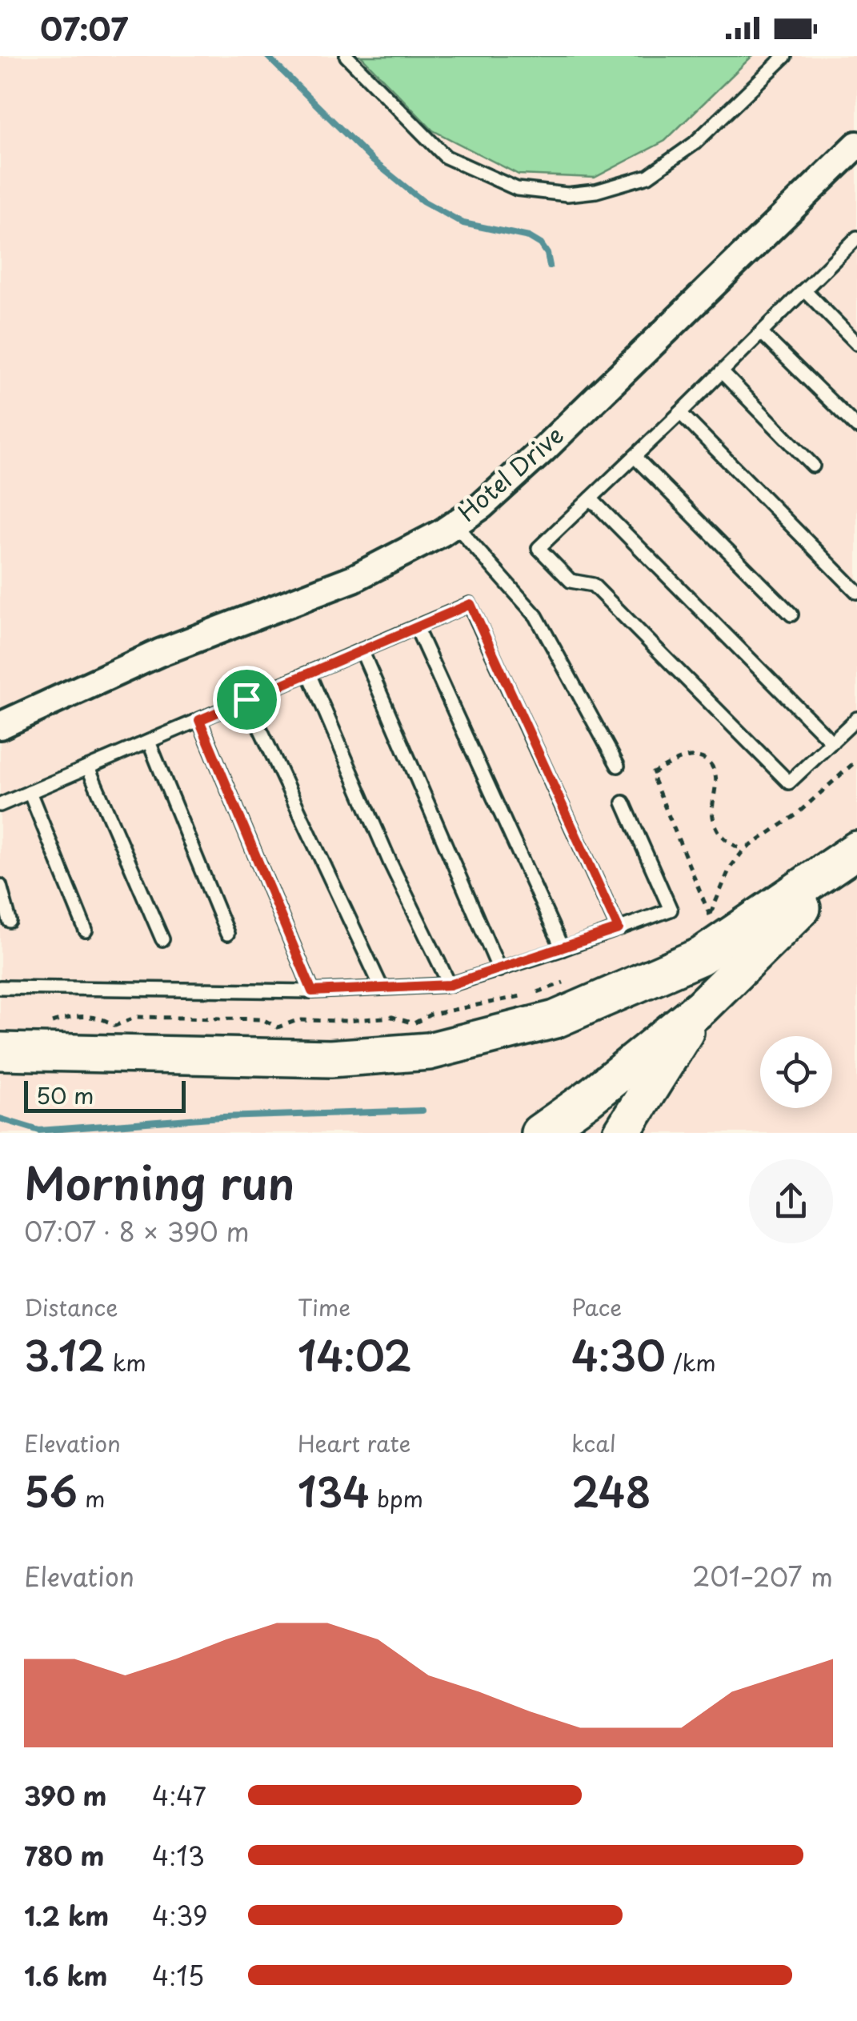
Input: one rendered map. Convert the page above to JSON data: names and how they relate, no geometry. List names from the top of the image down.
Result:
{
  "streets": {
    "street": ["Hotel Drive"]
  },
  "scale_bar": "50 m",
  "page": {
    "status": "07:07",
    "scale": "50 m",
    "heading": ["Morning run", "07:07 · 8 × 390 m"],
    "stats": [
      ["Distance", "3.12 km"],
      ["Time", "14:02"],
      ["Pace", "4:30 /km"],
      ["Elevation", "56 m"],
      ["Heart rate", "134 bpm"],
      ["kcal", "248"]
    ],
    "chart": ["Elevation", "201–207 m"],
    "list": [
      {
        "name": "390 m",
        "note": "4:47"
      },
      {
        "name": "780 m",
        "note": "4:13"
      },
      {
        "name": "1.2 km",
        "note": "4:39"
      },
      {
        "name": "1.6 km",
        "note": "4:15"
      }
    ]
  }
}
